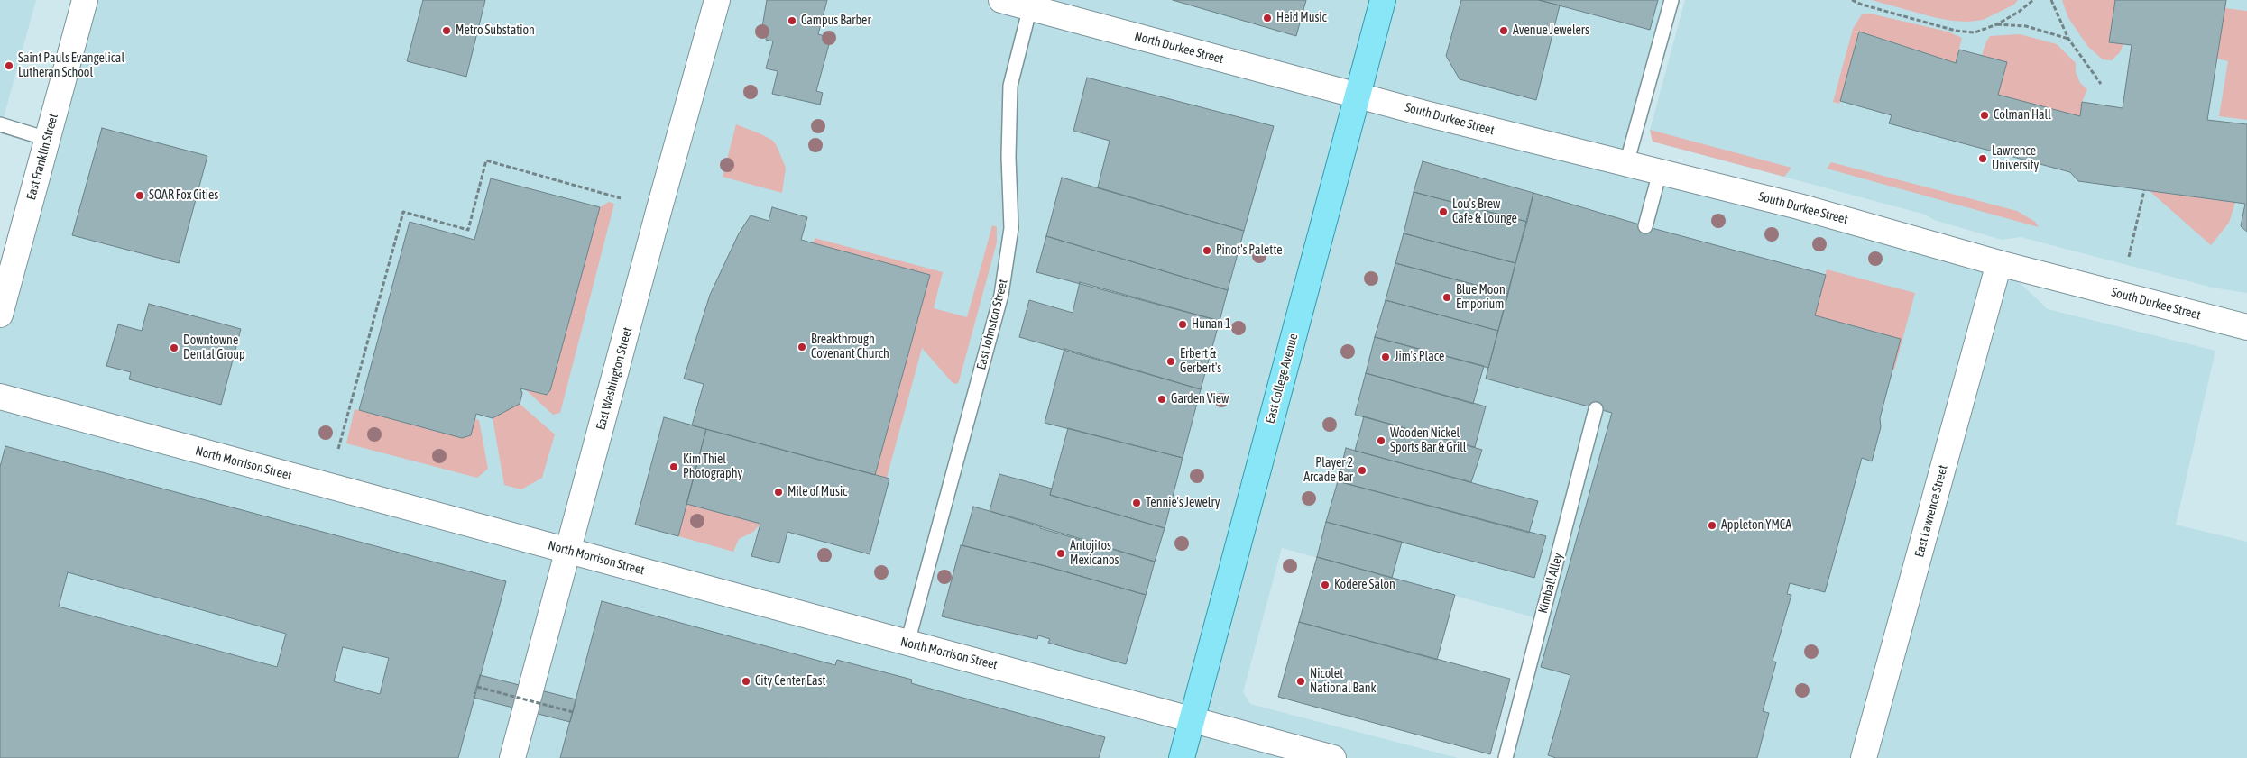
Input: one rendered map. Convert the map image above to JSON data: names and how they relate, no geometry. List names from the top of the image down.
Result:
{
  "streets": {
    "main road": ["East College Avenue"],
    "street": [
      "North Durkee Street",
      "South Durkee Street",
      "East Franklin Street",
      "East Washington Street",
      "North Morrison Street",
      "East Lawrence Street"
    ],
    "lane": ["East Johnston Street", "Kimball Alley"]
  },
  "crossings": [
    ["North Durkee Street", "South Durkee Street"],
    ["North Durkee Street", "East Johnston Street"],
    ["North Durkee Street", "East College Avenue"],
    ["South Durkee Street", "East College Avenue"],
    ["South Durkee Street", "East Lawrence Street"],
    ["East Johnston Street", "North Morrison Street"],
    ["East Washington Street", "North Morrison Street"],
    ["East College Avenue", "North Morrison Street"]
  ],
  "places": [
    "Heid Music",
    "Campus Barber",
    "Metro Substation",
    "Avenue Jewelers",
    "Saint Pauls Evangelical Lutheran School",
    "Colman Hall",
    "Lawrence University",
    "SOAR Fox Cities",
    "Lou's Brew Cafe & Lounge",
    "Pinot's Palette",
    "Blue Moon Emporium",
    "Hunan 1",
    "Breakthrough Covenant Church",
    "Downtowne Dental Group",
    "Jim's Place",
    "Erbert & Gerbert's",
    "Garden View",
    "Wooden Nickel Sports Bar & Grill",
    "Kim Thiel Photography",
    "Player 2 Arcade Bar",
    "Mile of Music",
    "Tennie's Jewelry",
    "Appleton YMCA",
    "Antojitos Mexicanos",
    "Kodere Salon",
    "City Center East",
    "Nicolet National Bank"
  ]
}
